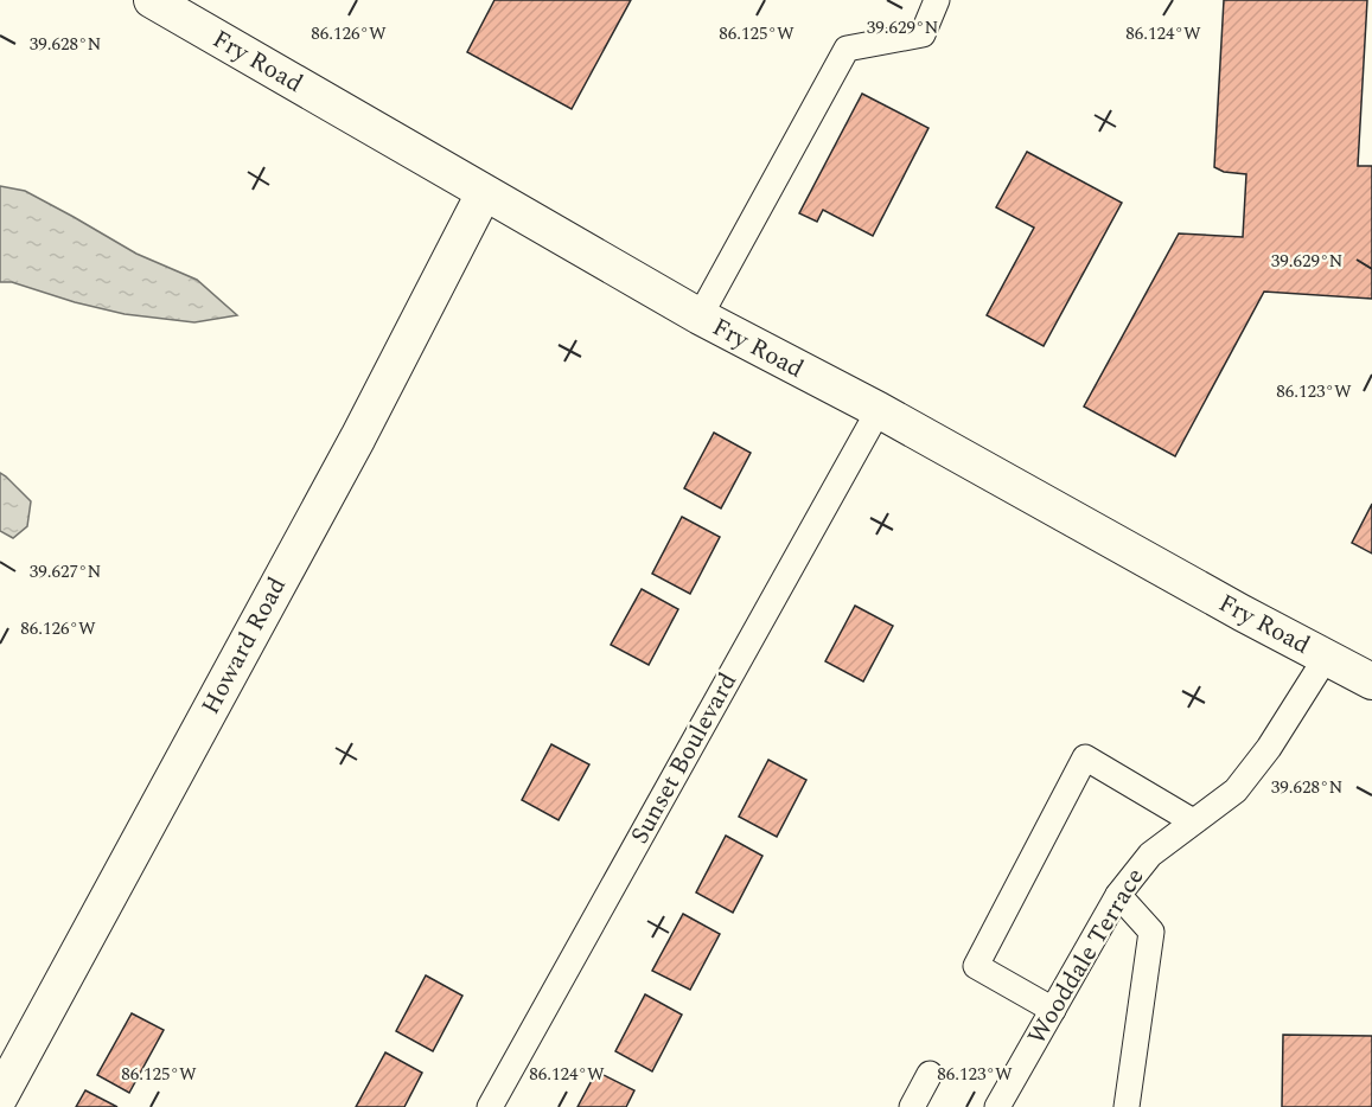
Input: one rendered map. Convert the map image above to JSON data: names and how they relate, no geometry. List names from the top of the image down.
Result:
{
  "streets": {
    "street": [
      "Fry Road",
      "Howard Road",
      "Sunset Boulevard",
      "Wooddale Terrace"
    ]
  },
  "crossings": [
    ["Fry Road", "Howard Road"],
    ["Fry Road", "Sunset Boulevard"],
    ["Fry Road", "Wooddale Terrace"]
  ],
  "coordinates": [
    "39.629°N",
    "86.126°W",
    "86.125°W",
    "86.124°W",
    "39.628°N",
    "86.123°W",
    "39.627°N"
  ]
}
